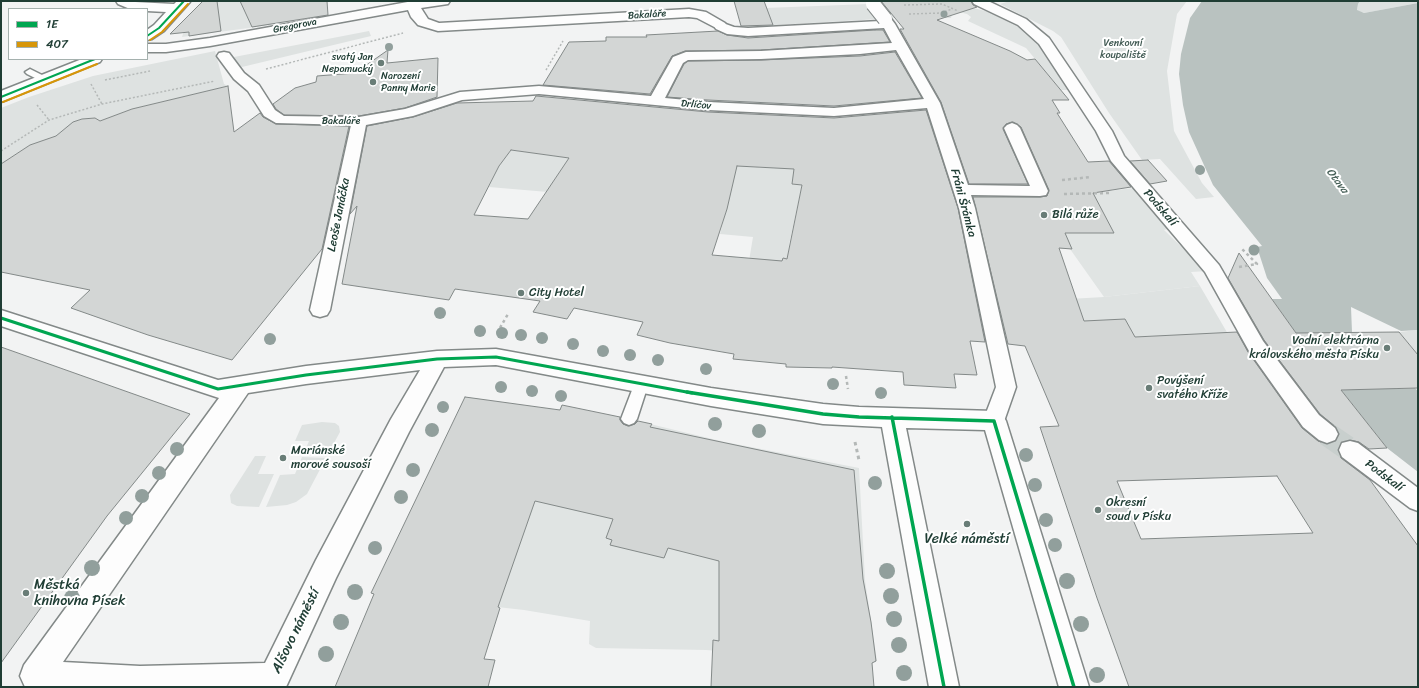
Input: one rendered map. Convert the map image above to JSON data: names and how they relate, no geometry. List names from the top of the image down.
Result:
{
  "streets": {
    "street": [
      "Bakaláře",
      "Gregorova",
      "Drlíčov",
      "Fráni Šrámka",
      "Podskalí",
      "Leoše Janáčka",
      "Alšovo náměstí"
    ]
  },
  "crossings": [
    ["Bakaláře", "Drlíčov"],
    ["Bakaláře", "Fráni Šrámka"],
    ["Bakaláře", "Leoše Janáčka"],
    ["Drlíčov", "Fráni Šrámka"]
  ],
  "water": ["Otava"],
  "parks": ["Venkovní koupaliště"],
  "places": [
    "svatý Jan Nepomucký",
    "Narození Panny Marie",
    "Bilá růže",
    "City Hotel",
    "Vodní elektrárna královského města Písku",
    "Povýšení svatého Kříže",
    "Mariánské morové sousoší",
    "Okresní soud v Písku",
    "Velké náměstí",
    "Městká knihovna Písek"
  ],
  "lines": ["transit line 1E", "transit line 407"],
  "legend": ["1E", "407"]
}
